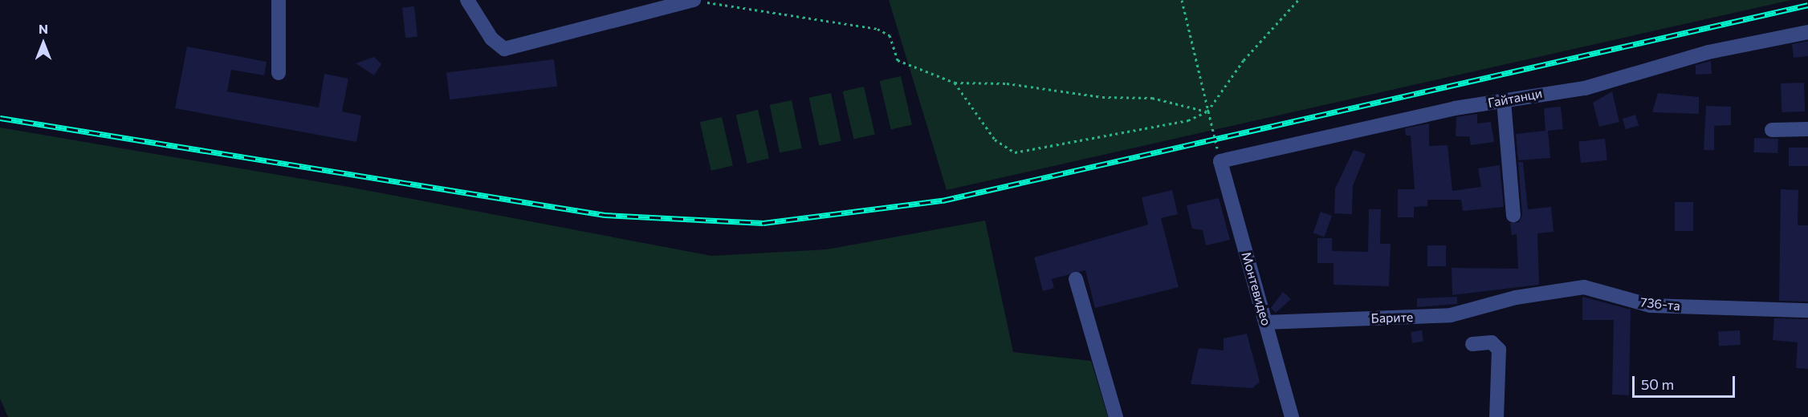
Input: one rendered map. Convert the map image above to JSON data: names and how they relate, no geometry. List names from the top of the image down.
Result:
{
  "streets": {
    "street": [
      "Гайтанци",
      "Монтевидео",
      "736-та",
      "Барите"
    ]
  },
  "crossings": [
    ["Гайтанци", "Монтевидео"],
    ["Монтевидео", "Барите"],
    ["736-та", "Барите"]
  ],
  "scale_bar": "50 m",
  "north": "top"
}
